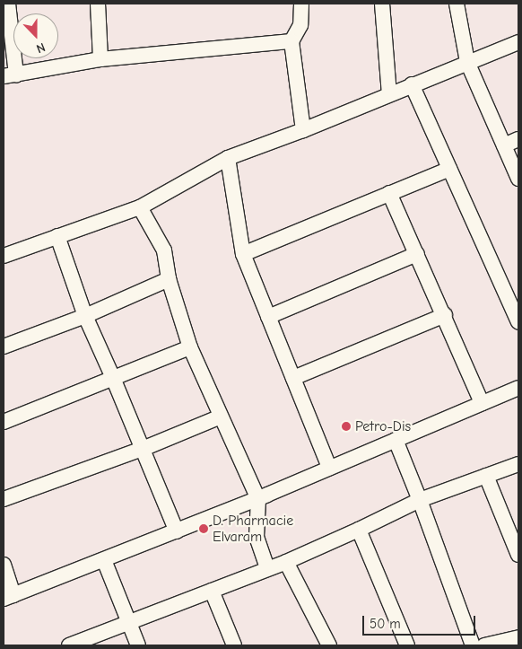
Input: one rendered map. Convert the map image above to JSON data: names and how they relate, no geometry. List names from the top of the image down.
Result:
{
  "places": ["Petro-Dis", "D. Pharmacie Elvaram"],
  "scale_bar": "50 m",
  "north": "bottom"
}
